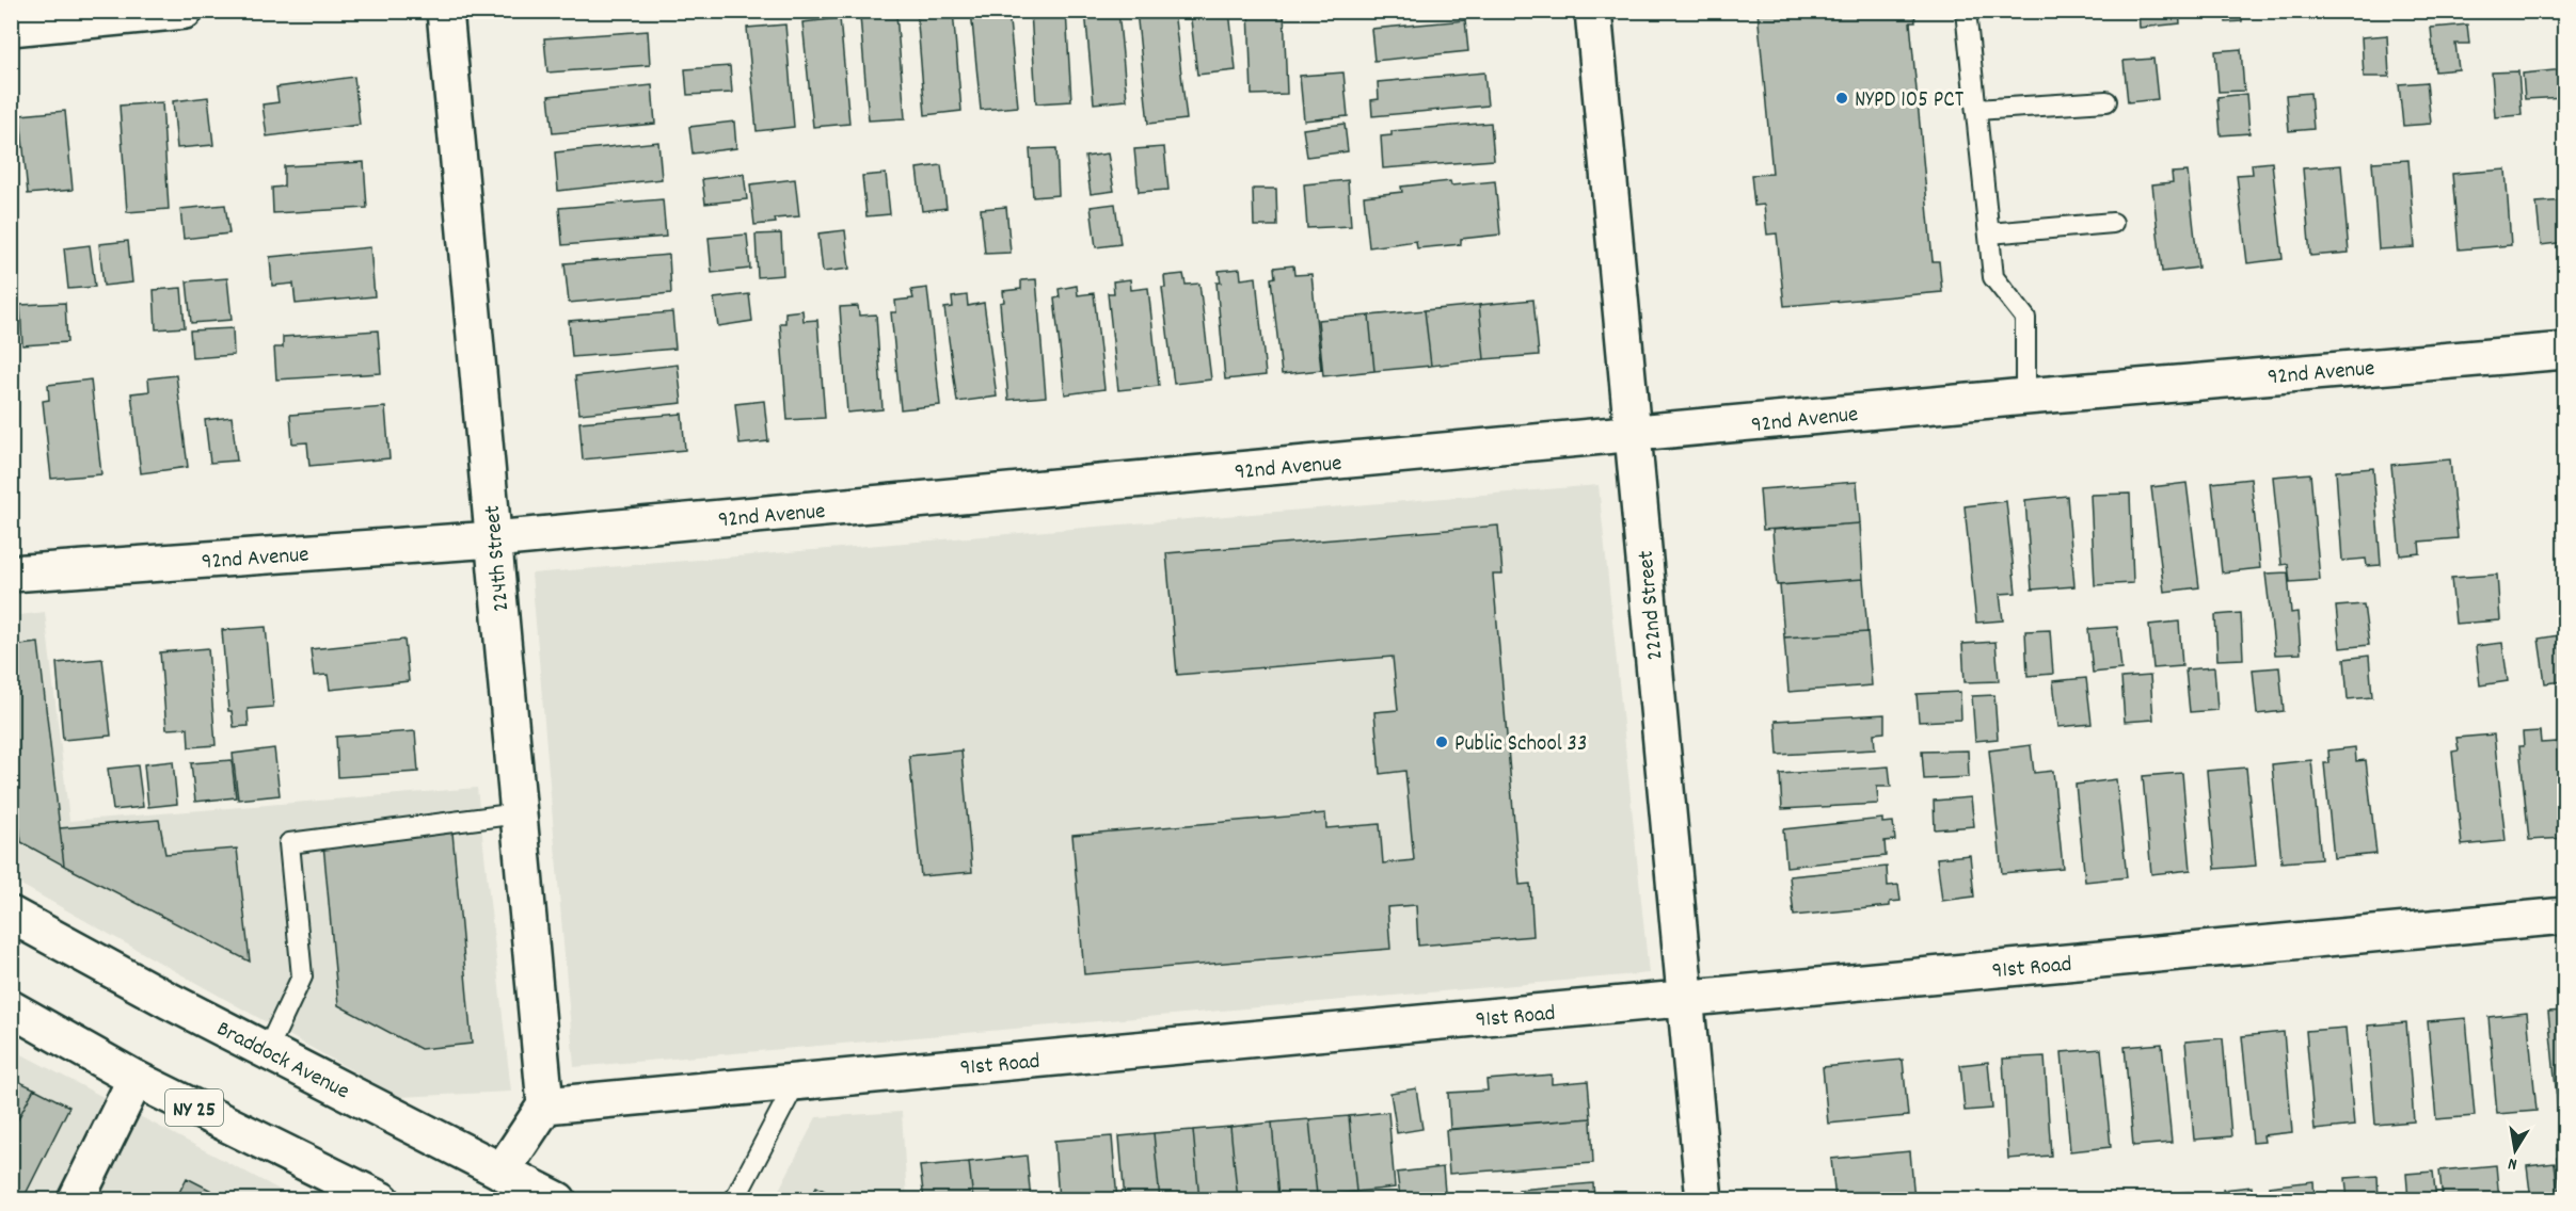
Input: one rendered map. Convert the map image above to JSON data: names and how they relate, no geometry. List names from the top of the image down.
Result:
{
  "streets": {
    "street": [
      "92nd Avenue",
      "224th Street",
      "222nd Street",
      "91st Road",
      "Braddock Avenue",
      "NY 25"
    ]
  },
  "crossings": [
    ["92nd Avenue", "224th Street"],
    ["92nd Avenue", "222nd Street"],
    ["224th Street", "91st Road"],
    ["222nd Street", "91st Road"]
  ],
  "places": ["NYPD 105 PCT", "Public School 33"],
  "north": "bottom"
}
